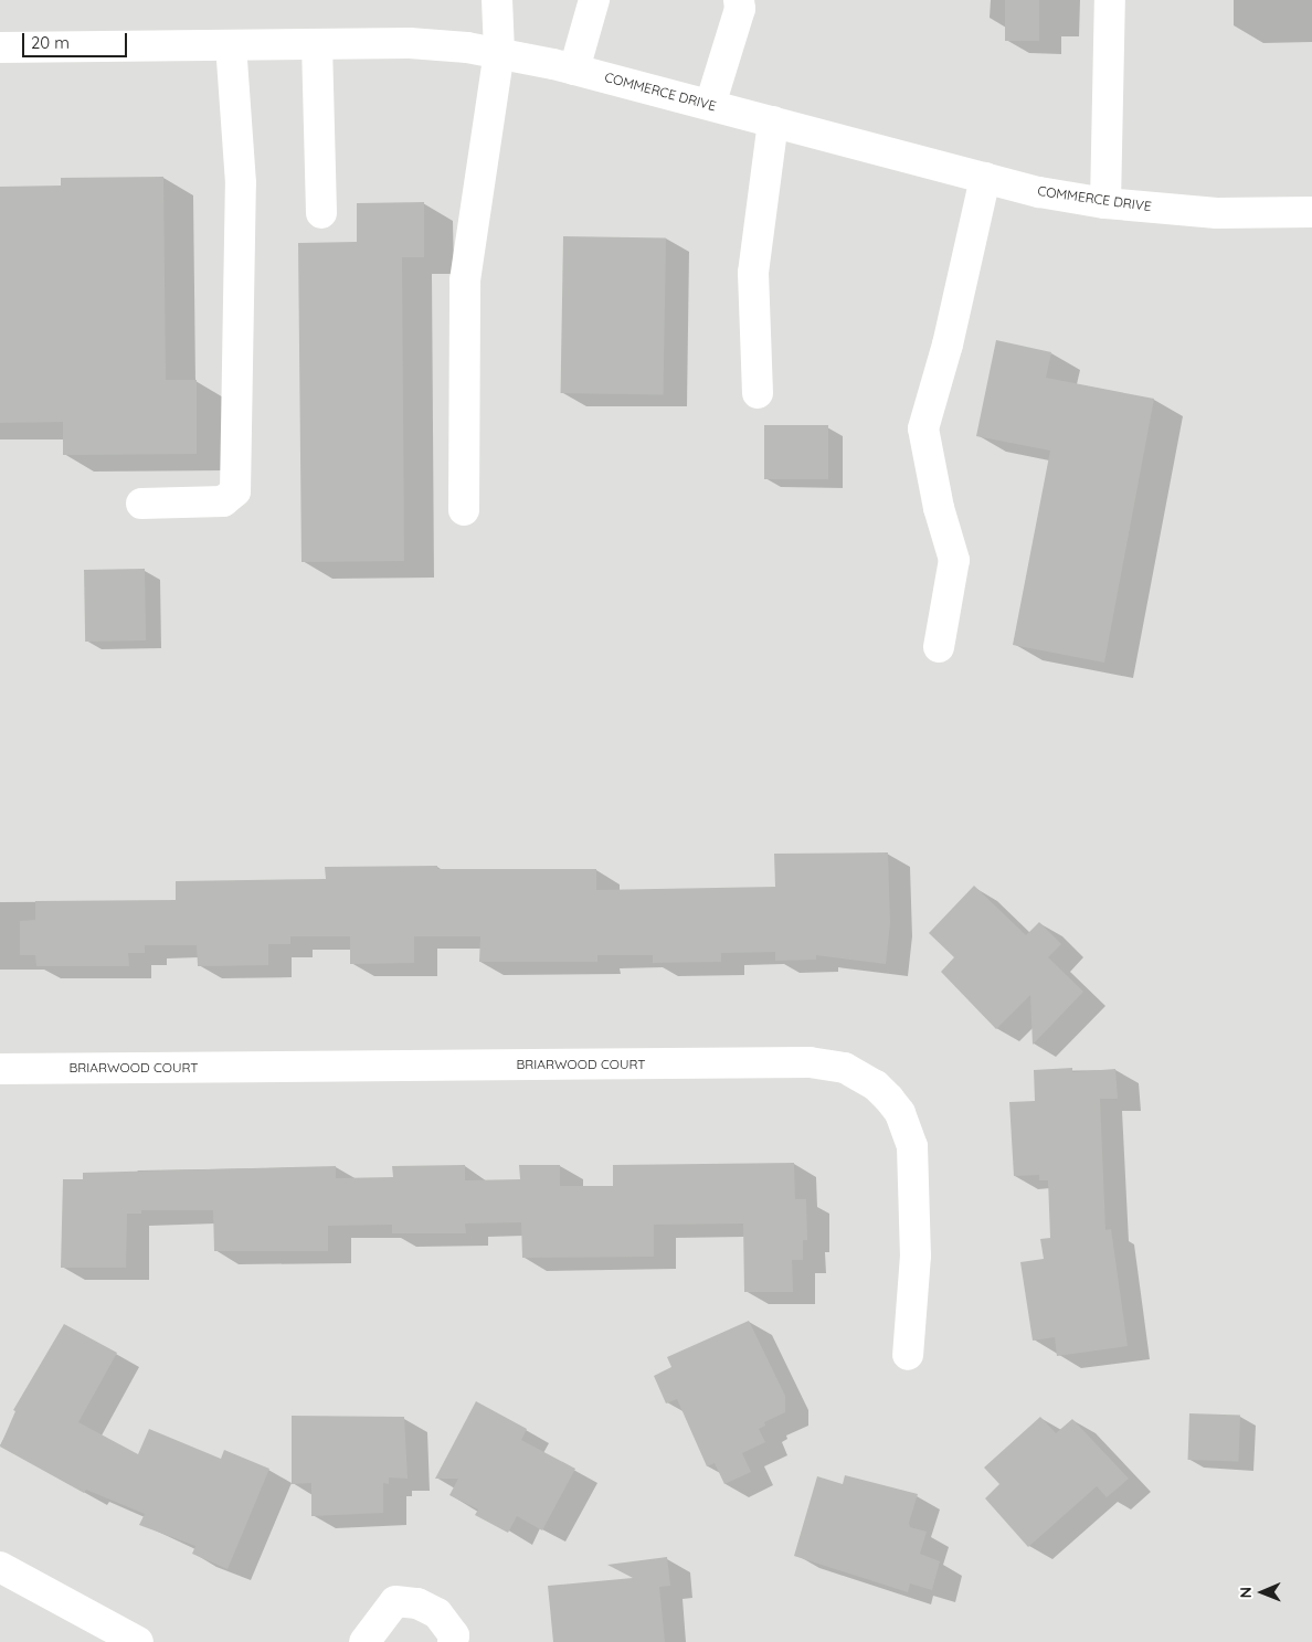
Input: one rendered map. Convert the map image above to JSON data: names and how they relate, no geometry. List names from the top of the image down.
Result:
{
  "streets": {
    "street": ["COMMERCE DRIVE", "BRIARWOOD COURT"]
  },
  "scale_bar": "20 m",
  "north": "left"
}
